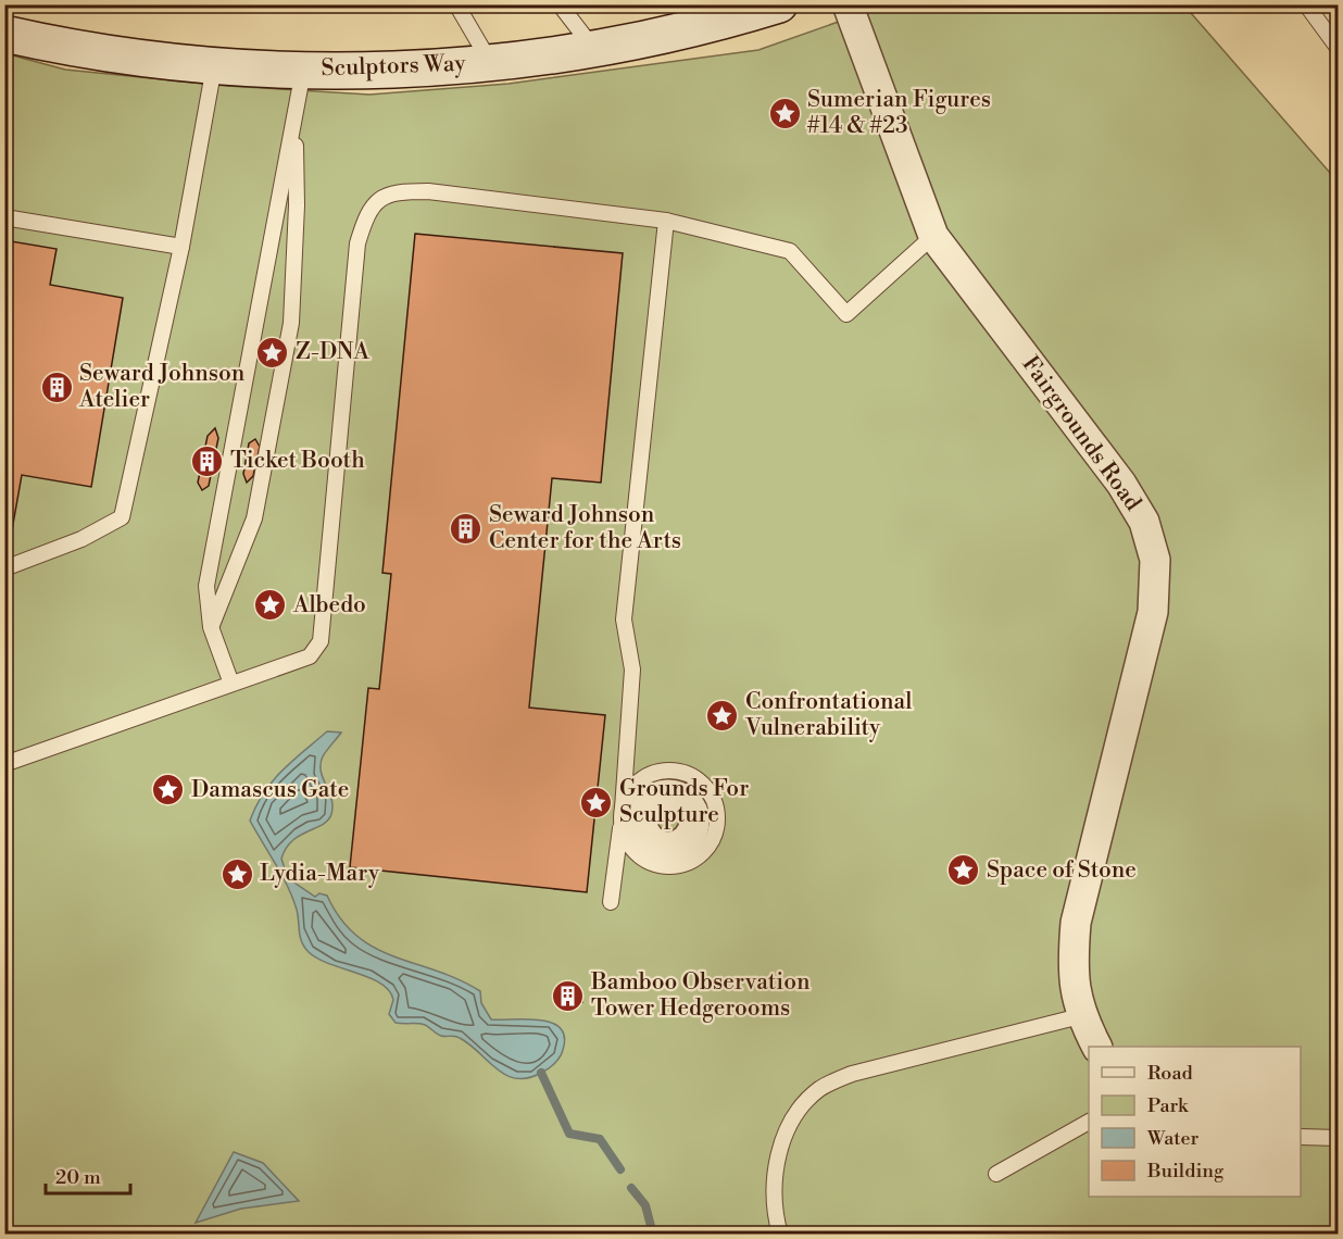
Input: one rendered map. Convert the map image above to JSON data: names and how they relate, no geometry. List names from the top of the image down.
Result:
{
  "streets": {
    "street": ["Sculptors Way", "Fairgrounds Road"]
  },
  "places": {
    "place": [
      "Sumerian Figures #14 & #23",
      "Z-DNA",
      "Albedo",
      "Confrontational Vulnerability",
      "Damascus Gate",
      "Grounds For Sculpture",
      "Space of Stone",
      "Lydia-Mary"
    ],
    "building": [
      "Seward Johnson Atelier",
      "Ticket Booth",
      "Seward Johnson Center for the Arts",
      "Bamboo Observation Tower Hedgerooms"
    ]
  },
  "legend": [
    "Road",
    "Park",
    "Water",
    "Building"
  ],
  "scale_bar": "20 m"
}
